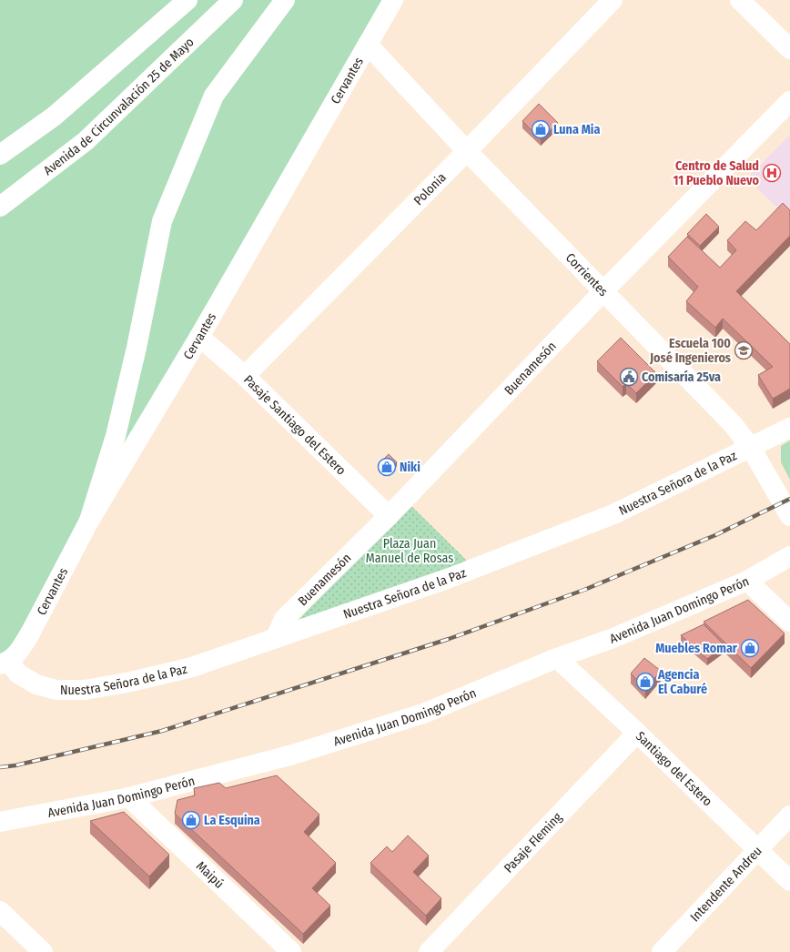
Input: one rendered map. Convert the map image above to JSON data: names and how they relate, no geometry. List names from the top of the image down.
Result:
{
  "streets": {
    "main road": [
      "Cervantes",
      "Avenida de Circunvalación 25 de Mayo",
      "Polonia",
      "Corrientes",
      "Buenamesón",
      "Pasaje Santiago del Estero",
      "Nuestra Señora de la Paz",
      "Avenida Juan Domingo Perón",
      "Santiago del Estero",
      "Pasaje Fleming",
      "Maipú",
      "Intendente Andreu"
    ]
  },
  "crossings": [
    ["Cervantes", "Corrientes"],
    ["Cervantes", "Pasaje Santiago del Estero"],
    ["Cervantes", "Nuestra Señora de la Paz"],
    ["Polonia", "Corrientes"],
    ["Polonia", "Pasaje Santiago del Estero"],
    ["Corrientes", "Buenamesón"],
    ["Corrientes", "Nuestra Señora de la Paz"],
    ["Buenamesón", "Pasaje Santiago del Estero"],
    ["Buenamesón", "Nuestra Señora de la Paz"],
    ["Avenida Juan Domingo Perón", "Santiago del Estero"],
    ["Avenida Juan Domingo Perón", "Maipú"],
    ["Santiago del Estero", "Pasaje Fleming"],
    ["Santiago del Estero", "Intendente Andreu"]
  ],
  "parks": ["Plaza Juan Manuel de Rosas"],
  "places": {
    "shop": [
      "Luna Mia",
      "Niki",
      "Muebles Romar",
      "Agencia El Caburé",
      "La Esquina"
    ],
    "hospital": ["Centro de Salud 11 Pueblo Nuevo"],
    "school or university": ["Escuela 100 José Ingenieros"],
    "public building": ["Comisaría 25va"]
  }
}
